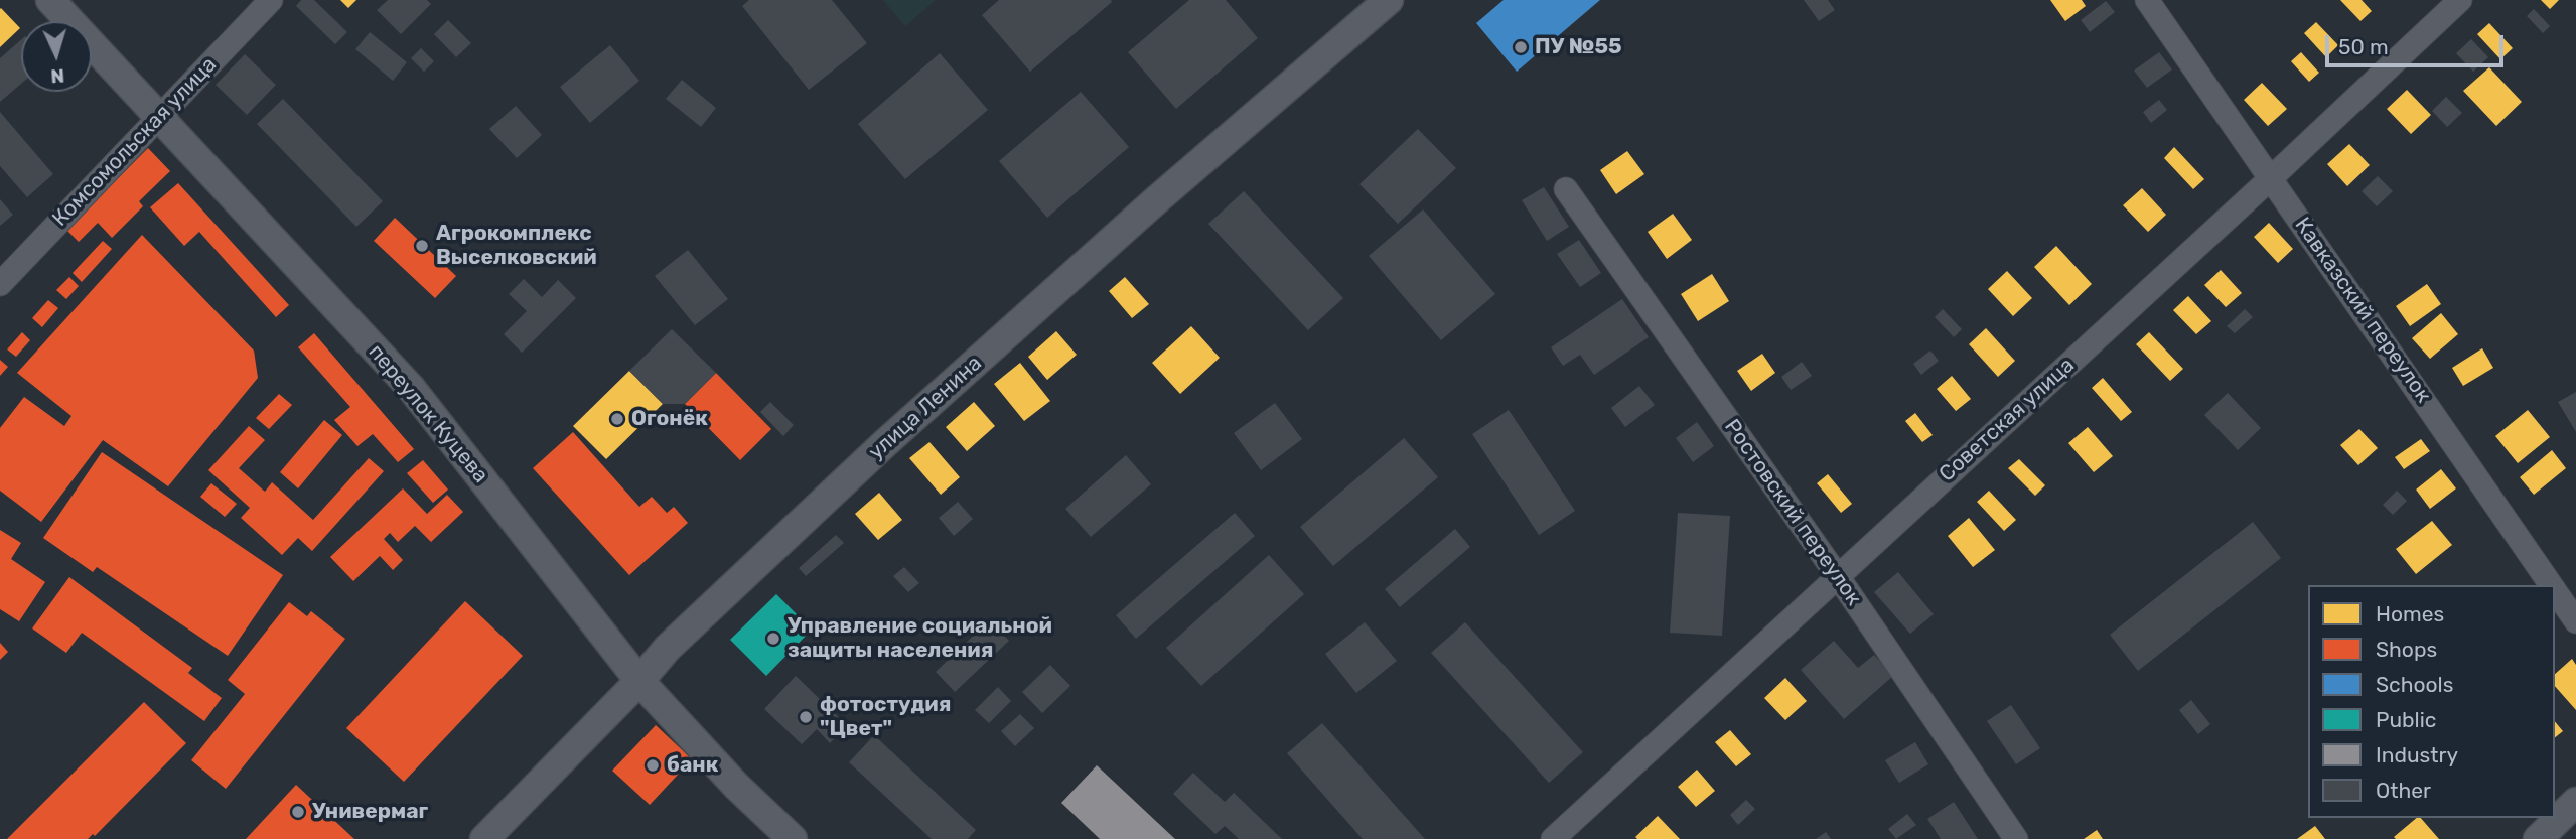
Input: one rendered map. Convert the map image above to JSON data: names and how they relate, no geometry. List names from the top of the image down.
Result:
{
  "streets": {
    "street": [
      "Комсомольская улица",
      "Кавказский переулок",
      "улица Ленина",
      "переулок Куцева",
      "Советская улица",
      "Ростовский переулок"
    ]
  },
  "crossings": [
    ["Комсомольская улица", "переулок Куцева"],
    ["Кавказский переулок", "Советская улица"],
    ["улица Ленина", "переулок Куцева"],
    ["Советская улица", "Ростовский переулок"]
  ],
  "places": [
    "ПУ №55",
    "Агрокомплекс Выселковский",
    "Огонёк",
    "Управление социальной защиты населения",
    "фотостудия \"Цвет\"",
    "банк",
    "Универмаг"
  ],
  "legend": [
    "Homes",
    "Shops",
    "Schools",
    "Public",
    "Industry",
    "Other"
  ],
  "scale_bar": "50 m",
  "north": "bottom"
}
